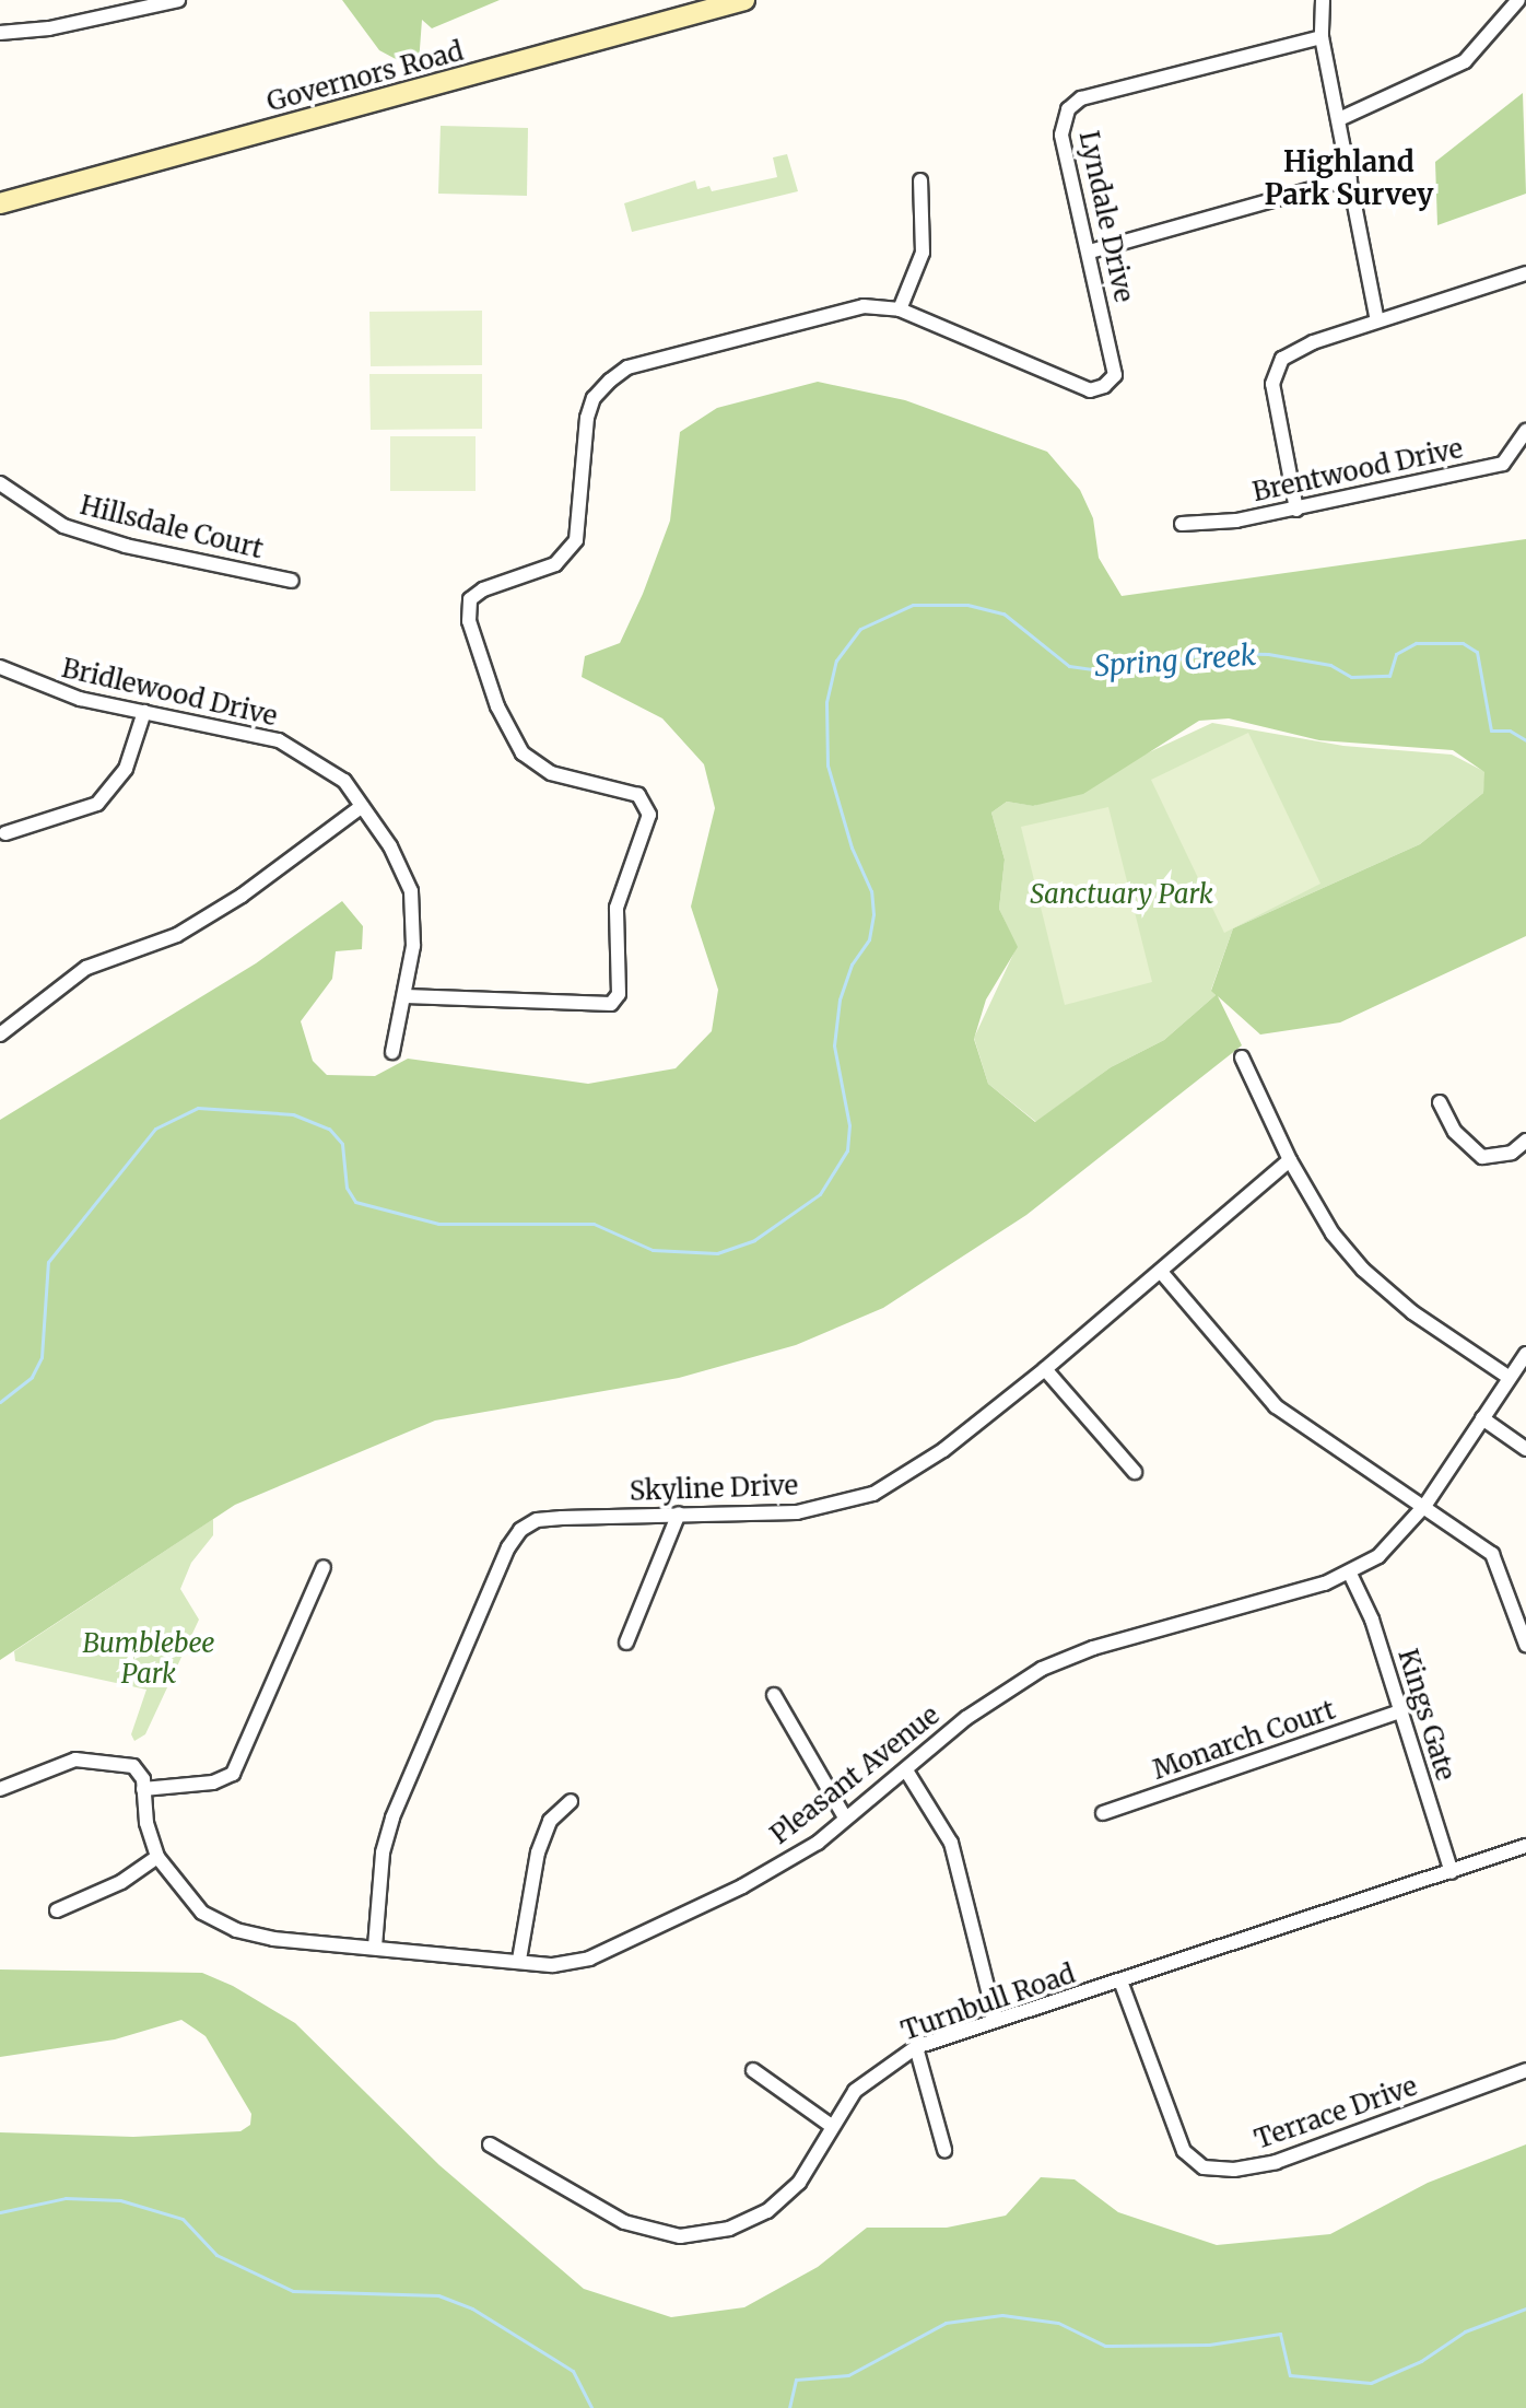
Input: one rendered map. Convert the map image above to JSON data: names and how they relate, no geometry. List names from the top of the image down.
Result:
{
  "streets": {
    "main road": ["Governors Road"],
    "street": [
      "Lyndale Drive",
      "Brentwood Drive",
      "Hillsdale Court",
      "Bridlewood Drive",
      "Skyline Drive",
      "Kings Gate",
      "Monarch Court",
      "Pleasant Avenue",
      "Turnbull Road",
      "Terrace Drive"
    ]
  },
  "crossings": [
    ["Skyline Drive", "Pleasant Avenue"],
    ["Kings Gate", "Monarch Court"],
    ["Kings Gate", "Pleasant Avenue"],
    ["Kings Gate", "Turnbull Road"],
    ["Turnbull Road", "Terrace Drive"]
  ],
  "districts": ["Highland Park Survey"],
  "water": ["Spring Creek"],
  "parks": ["Sanctuary Park", "Bumblebee Park"]
}
